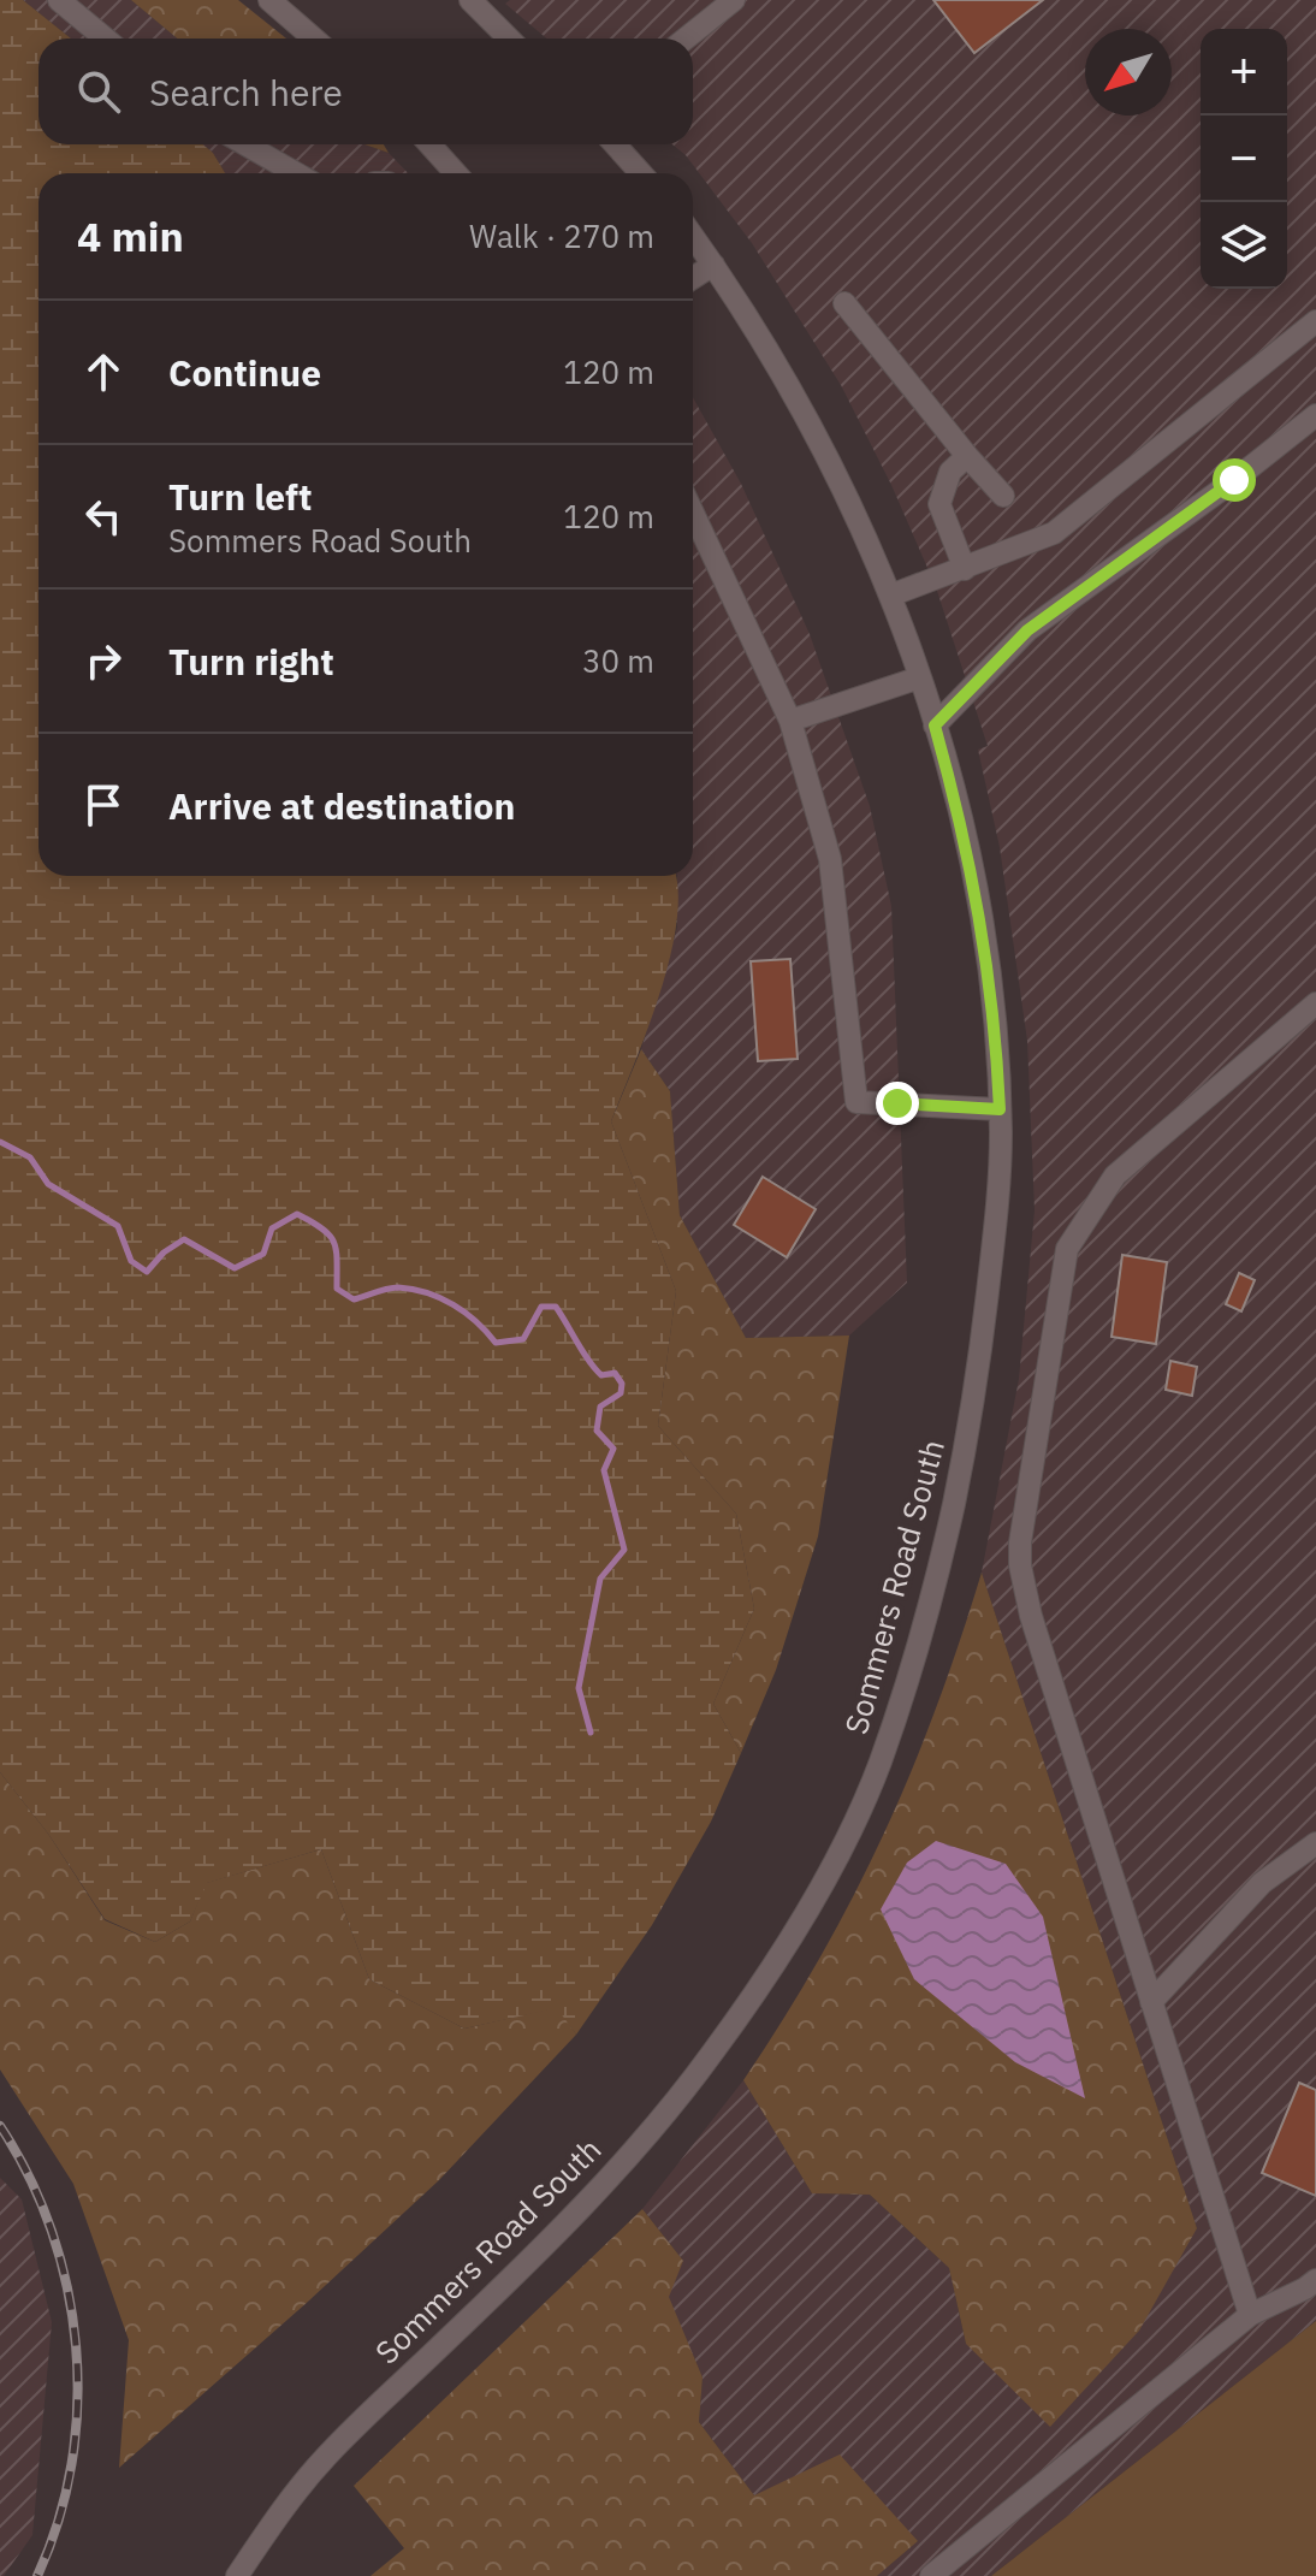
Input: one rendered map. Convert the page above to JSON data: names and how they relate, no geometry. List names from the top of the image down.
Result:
{
  "streets": {
    "street": ["Sommers Road South"]
  },
  "north": "bottom left",
  "page": {
    "map_buttons": ["+", "−"],
    "search": "Search here",
    "heading": ["4 min", "Walk · 270 m"],
    "list": [
      ["Continue", "120 m"],
      ["Turn left", "Sommers Road South", "120 m"],
      ["Turn right", "30 m"],
      "Arrive at destination"
    ]
  }
}
